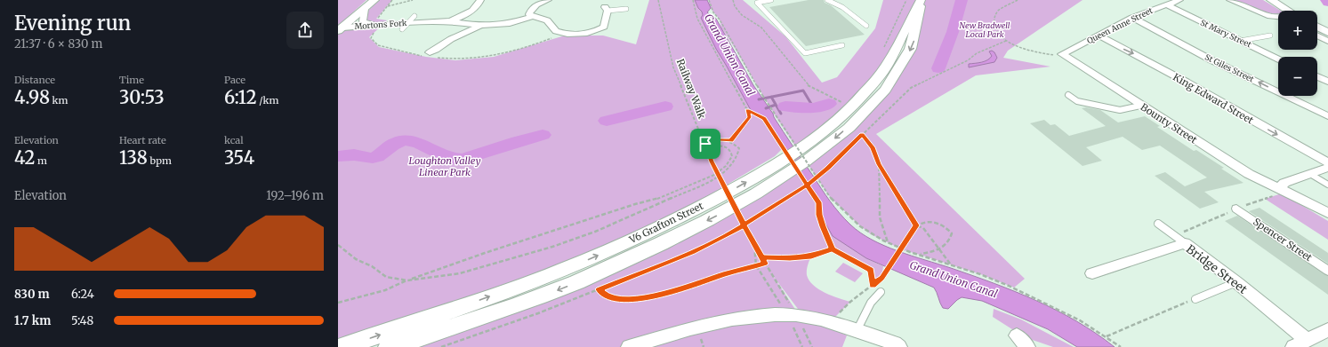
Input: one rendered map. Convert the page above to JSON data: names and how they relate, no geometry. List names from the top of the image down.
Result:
{
  "streets": {
    "street": [
      "Mortons Fork",
      "Queen Anne Street",
      "St Mary Street",
      "St Giles Street",
      "King Edward Street",
      "Bounty Street",
      "V6 Grafton Street",
      "Spencer Street",
      "Bridge Street"
    ],
    "path": ["Railway Walk"]
  },
  "crossings": [
    ["Queen Anne Street", "St Mary Street"],
    ["Queen Anne Street", "St Giles Street"],
    ["Queen Anne Street", "King Edward Street"],
    ["Queen Anne Street", "Bounty Street"]
  ],
  "one_way": ["King Edward Street"],
  "water": ["Grand Union Canal"],
  "parks": ["New Bradwell Local Park", "Loughton Valley Linear Park"],
  "page": {
    "heading": ["Evening run", "21:37 · 6 × 830 m"],
    "map_buttons": ["+", "−"],
    "stats": [
      ["Distance", "4.98 km"],
      ["Time", "30:53"],
      ["Pace", "6:12 /km"],
      ["Elevation", "42 m"],
      ["Heart rate", "138 bpm"],
      ["kcal", "354"]
    ],
    "chart": ["Elevation", "192–196 m"],
    "list": [
      {
        "name": "830 m",
        "note": "6:24"
      },
      {
        "name": "1.7 km",
        "note": "5:48"
      }
    ]
  }
}
